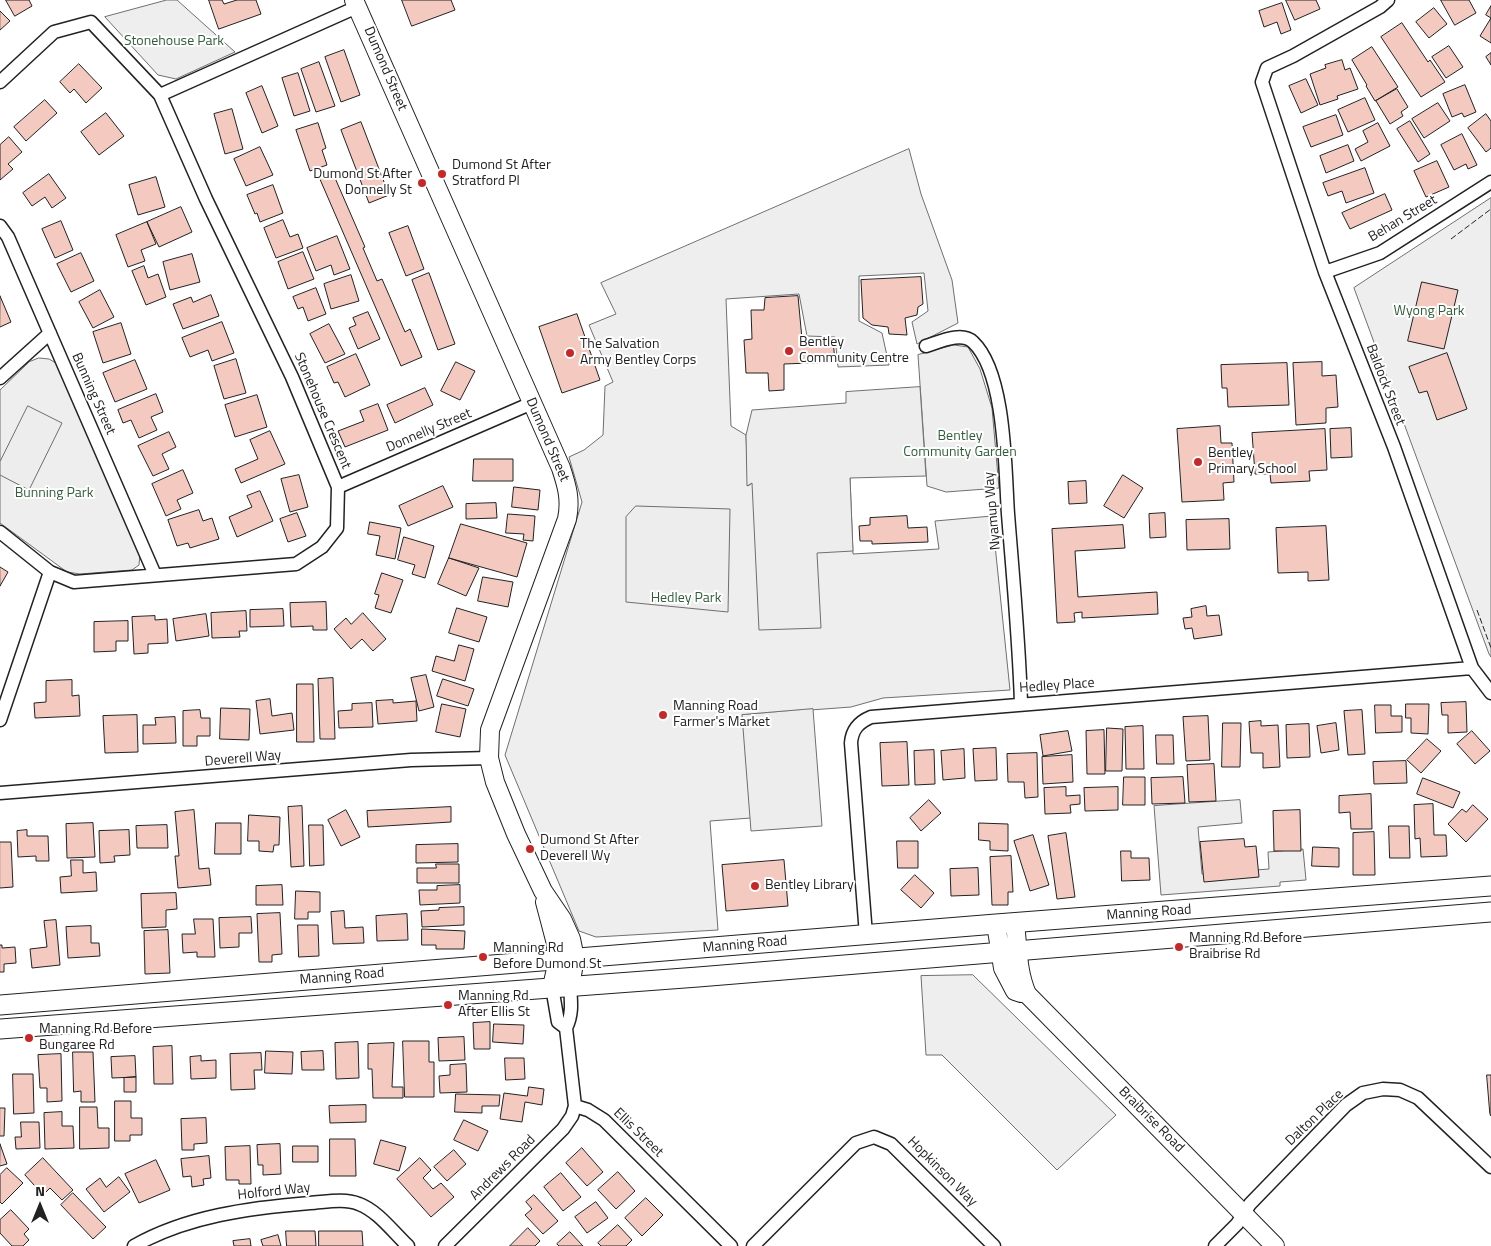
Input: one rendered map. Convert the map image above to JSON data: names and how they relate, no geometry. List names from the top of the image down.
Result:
{
  "streets": {
    "main road": ["Manning Road"],
    "street": [
      "Dumond Street",
      "Behan Street",
      "Baldock Street",
      "Bunning Street",
      "Stonehouse Crescent",
      "Donnelly Street",
      "Nyamup Way",
      "Hedley Place",
      "Deverell Way",
      "Dalton Place",
      "Braibrise Road",
      "Ellis Street",
      "Andrews Road",
      "Hopkinson Way",
      "Holford Way"
    ]
  },
  "crossings": [
    ["Dumond Street", "Donnelly Street"],
    ["Dumond Street", "Deverell Way"],
    ["Dumond Street", "Manning Road"],
    ["Behan Street", "Baldock Street"],
    ["Baldock Street", "Hedley Place"],
    ["Bunning Street", "Stonehouse Crescent"],
    ["Stonehouse Crescent", "Donnelly Street"],
    ["Nyamup Way", "Hedley Place"],
    ["Hedley Place", "Manning Road"],
    ["Manning Road", "Braibrise Road"],
    ["Dalton Place", "Braibrise Road"],
    ["Ellis Street", "Andrews Road"]
  ],
  "parks": [
    "Stonehouse Park",
    "Wyong Park",
    "Bentley Community Garden",
    "Bunning Park",
    "Hedley Park"
  ],
  "places": [
    "Dumond St After Stratford Pl",
    "Dumond St After Donnelly St",
    "Bentley Community Centre",
    "The Salvation Army Bentley Corps",
    "Bentley Primary School",
    "Manning Road Farmer's Market",
    "Dumond St After Deverell Wy",
    "Bentley Library",
    "Manning Rd Before Braibrise Rd",
    "Manning Rd Before Dumond St",
    "Manning Rd After Ellis St",
    "Manning Rd Before Bungaree Rd"
  ],
  "north": "top"
}
